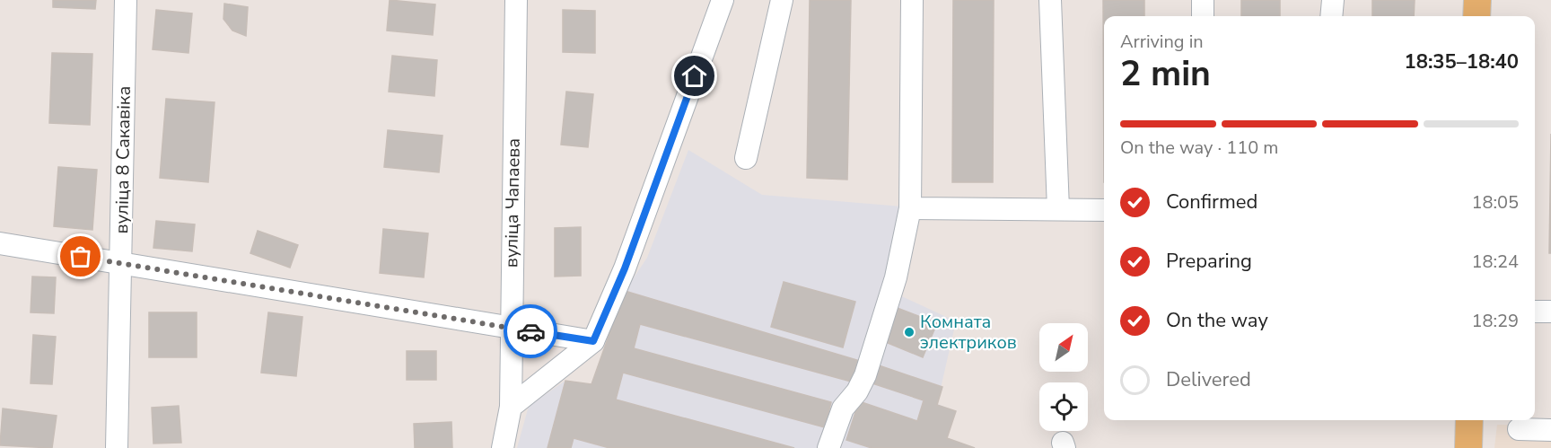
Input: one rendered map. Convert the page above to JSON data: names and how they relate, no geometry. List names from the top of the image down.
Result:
{
  "streets": {
    "street": ["вуліца 8 Сакавіка", "вуліца Чапаева"]
  },
  "places": ["Комната электриков"],
  "north": "top right",
  "page": {
    "heading": ["2 min", "Arriving in", "18:35–18:40"],
    "bar": "On the way · 110 m",
    "list": [
      ["Confirmed", "18:05"],
      ["Preparing", "18:24"],
      ["On the way", "18:29"],
      "Delivered"
    ]
  }
}
